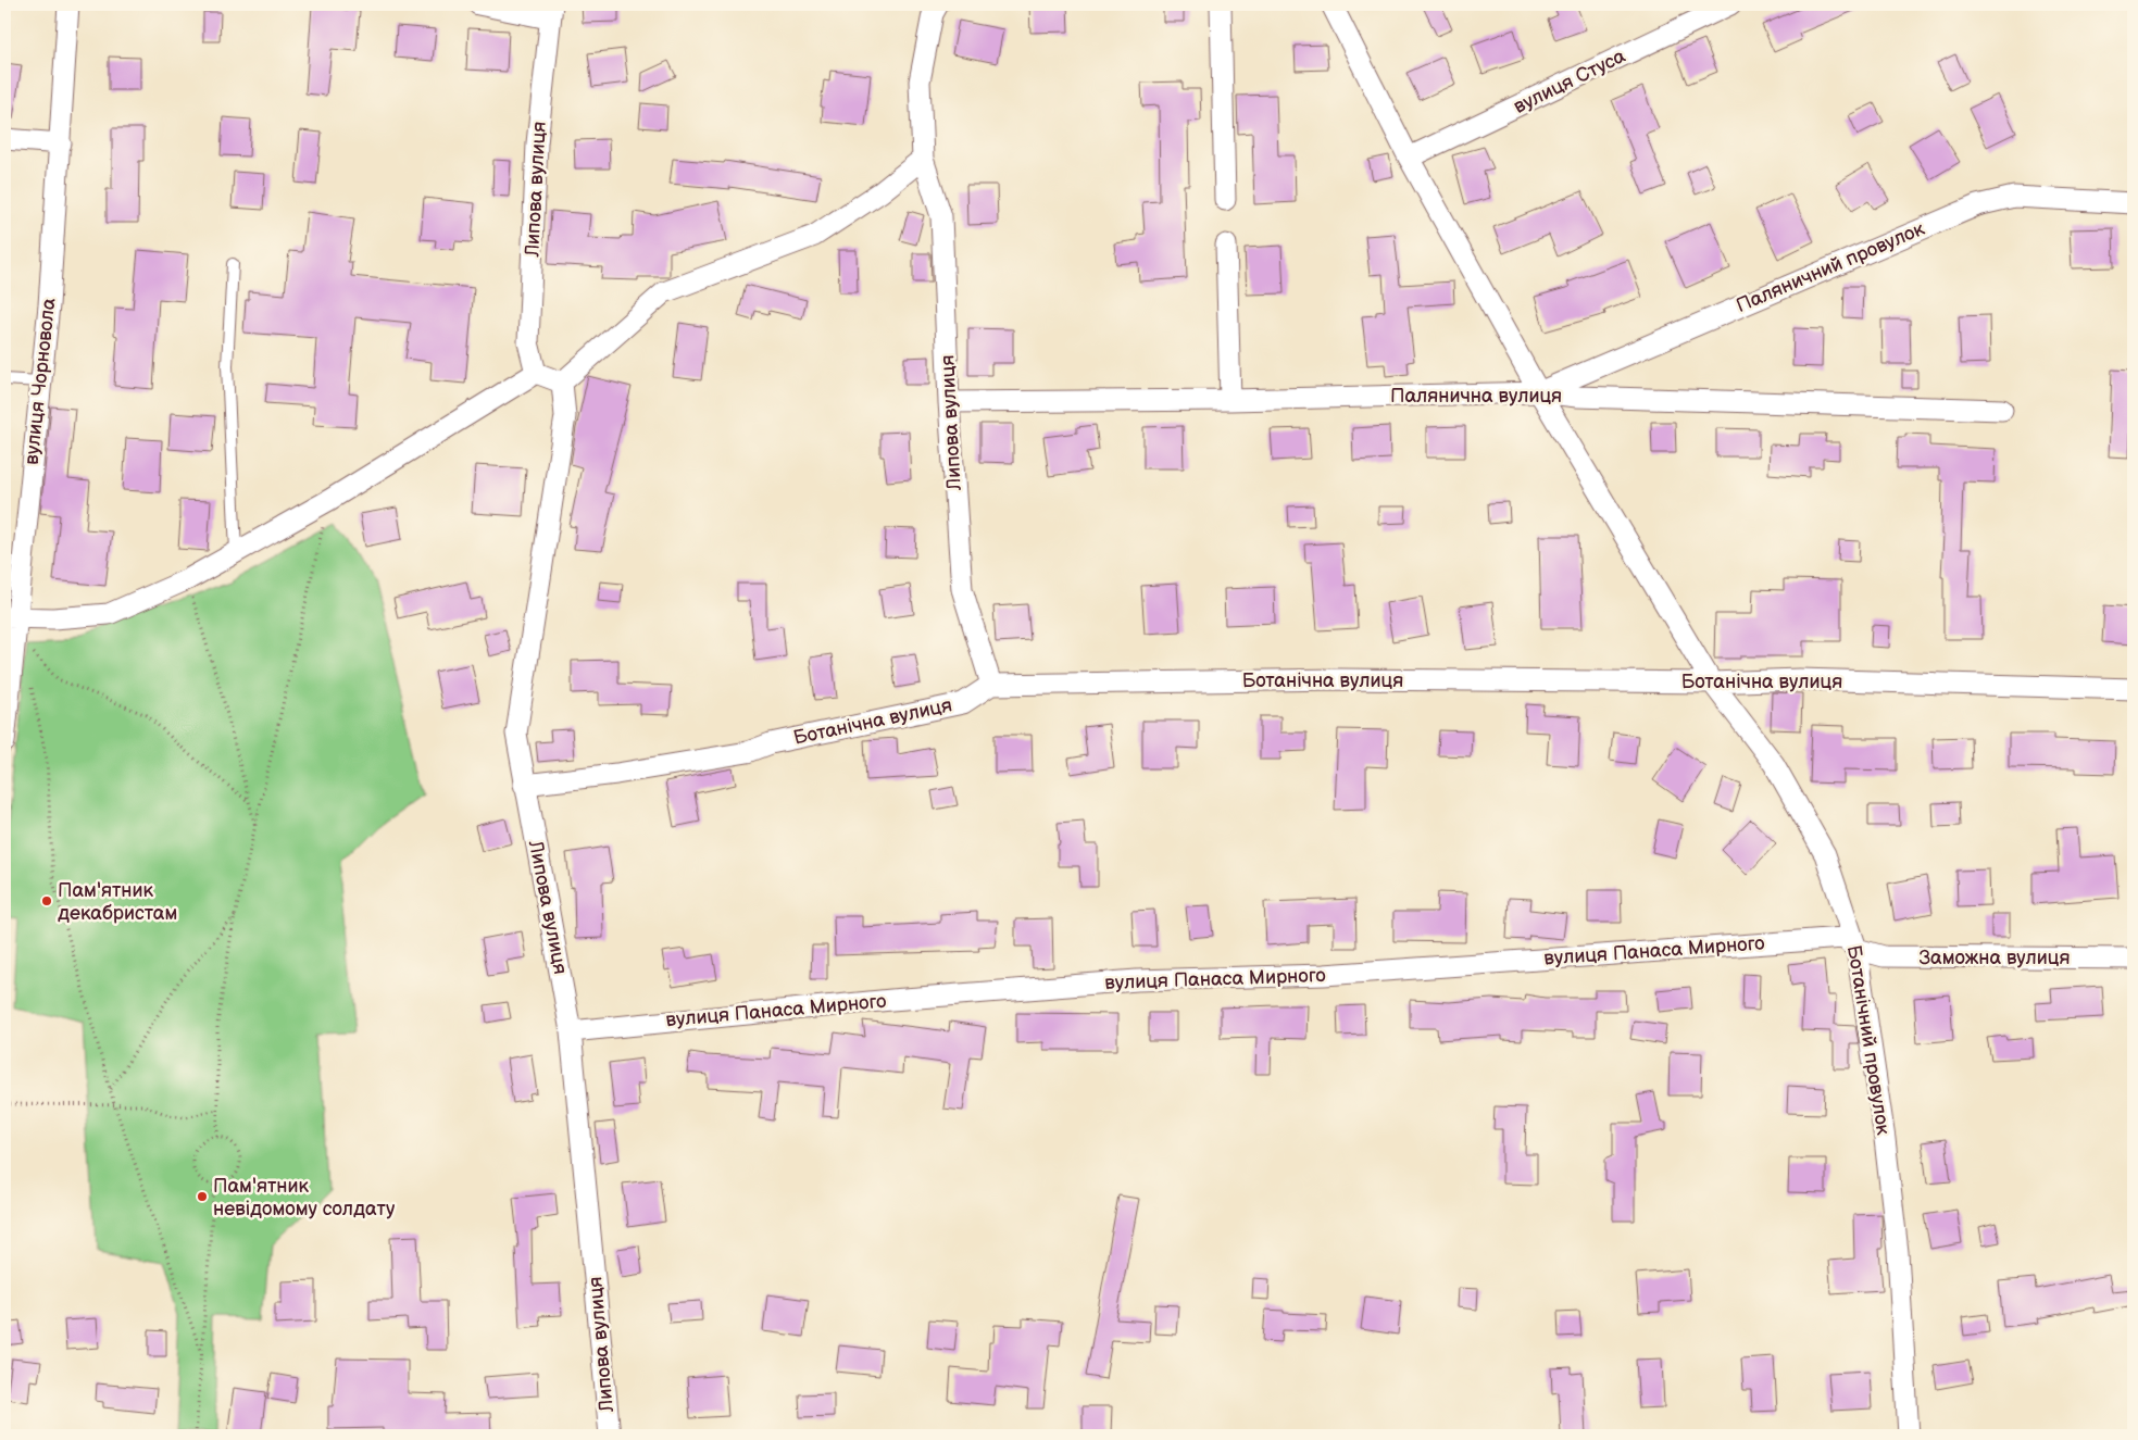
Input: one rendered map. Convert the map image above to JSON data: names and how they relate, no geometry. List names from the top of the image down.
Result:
{
  "streets": {
    "street": [
      "вулиця Стуса",
      "Липова вулиця",
      "Паляничний провулок",
      "вулиця Чорновола",
      "Палянична вулиця",
      "Ботанічна вулиця",
      "вулиця Панаса Мирного",
      "Заможна вулиця",
      "Ботанічний провулок"
    ]
  },
  "crossings": [
    ["вулиця Стуса", "Ботанічний провулок"],
    ["Липова вулиця", "Палянична вулиця"],
    ["Липова вулиця", "Ботанічна вулиця"],
    ["Липова вулиця", "вулиця Панаса Мирного"],
    ["Паляничний провулок", "Палянична вулиця"],
    ["Паляничний провулок", "Ботанічний провулок"],
    ["Палянична вулиця", "Ботанічний провулок"],
    ["Ботанічна вулиця", "Ботанічний провулок"],
    ["вулиця Панаса Мирного", "Заможна вулиця"],
    ["вулиця Панаса Мирного", "Ботанічний провулок"],
    ["Заможна вулиця", "Ботанічний провулок"]
  ],
  "places": ["Пам'ятник декабристам", "Пам'ятник невідомому солдату"]
}
